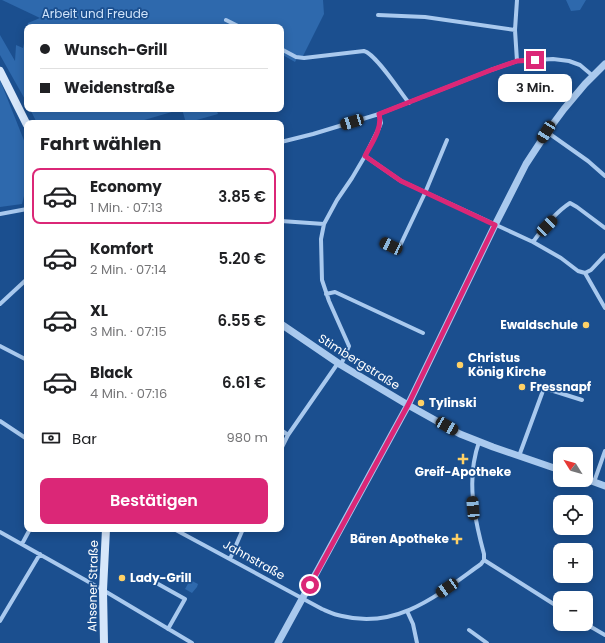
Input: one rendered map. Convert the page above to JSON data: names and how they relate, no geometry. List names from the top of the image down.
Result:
{
  "streets": {
    "main road": ["Ahsener Straße"],
    "street": ["Stimbergstraße", "Jahnstraße"]
  },
  "parks": ["Arbeit und Freude"],
  "places": {
    "other": [
      "Ewaldschule",
      "Christus König Kirche",
      "Fressnapf",
      "Tylinski",
      "Lady-Grill"
    ],
    "health": ["Greif-Apotheke", "Bären Apotheke"]
  },
  "north": "top left",
  "page": {
    "banner": ["Wunsch-Grill", "Weidenstraße"],
    "bubble": "3 Min.",
    "heading": "Fahrt wählen",
    "list": [
      {
        "name": "Economy",
        "note": "1 Min. · 07:13",
        "value": "3.85 €"
      },
      {
        "name": "Komfort",
        "note": "2 Min. · 07:14",
        "value": "5.20 €"
      },
      {
        "name": "XL",
        "note": "3 Min. · 07:15",
        "value": "6.55 €"
      },
      {
        "name": "Black",
        "note": "4 Min. · 07:16",
        "value": "6.61 €"
      }
    ],
    "pay": ["Bar", "980 m"],
    "map_buttons": ["+", "−"],
    "buttons": "Bestätigen"
  }
}
